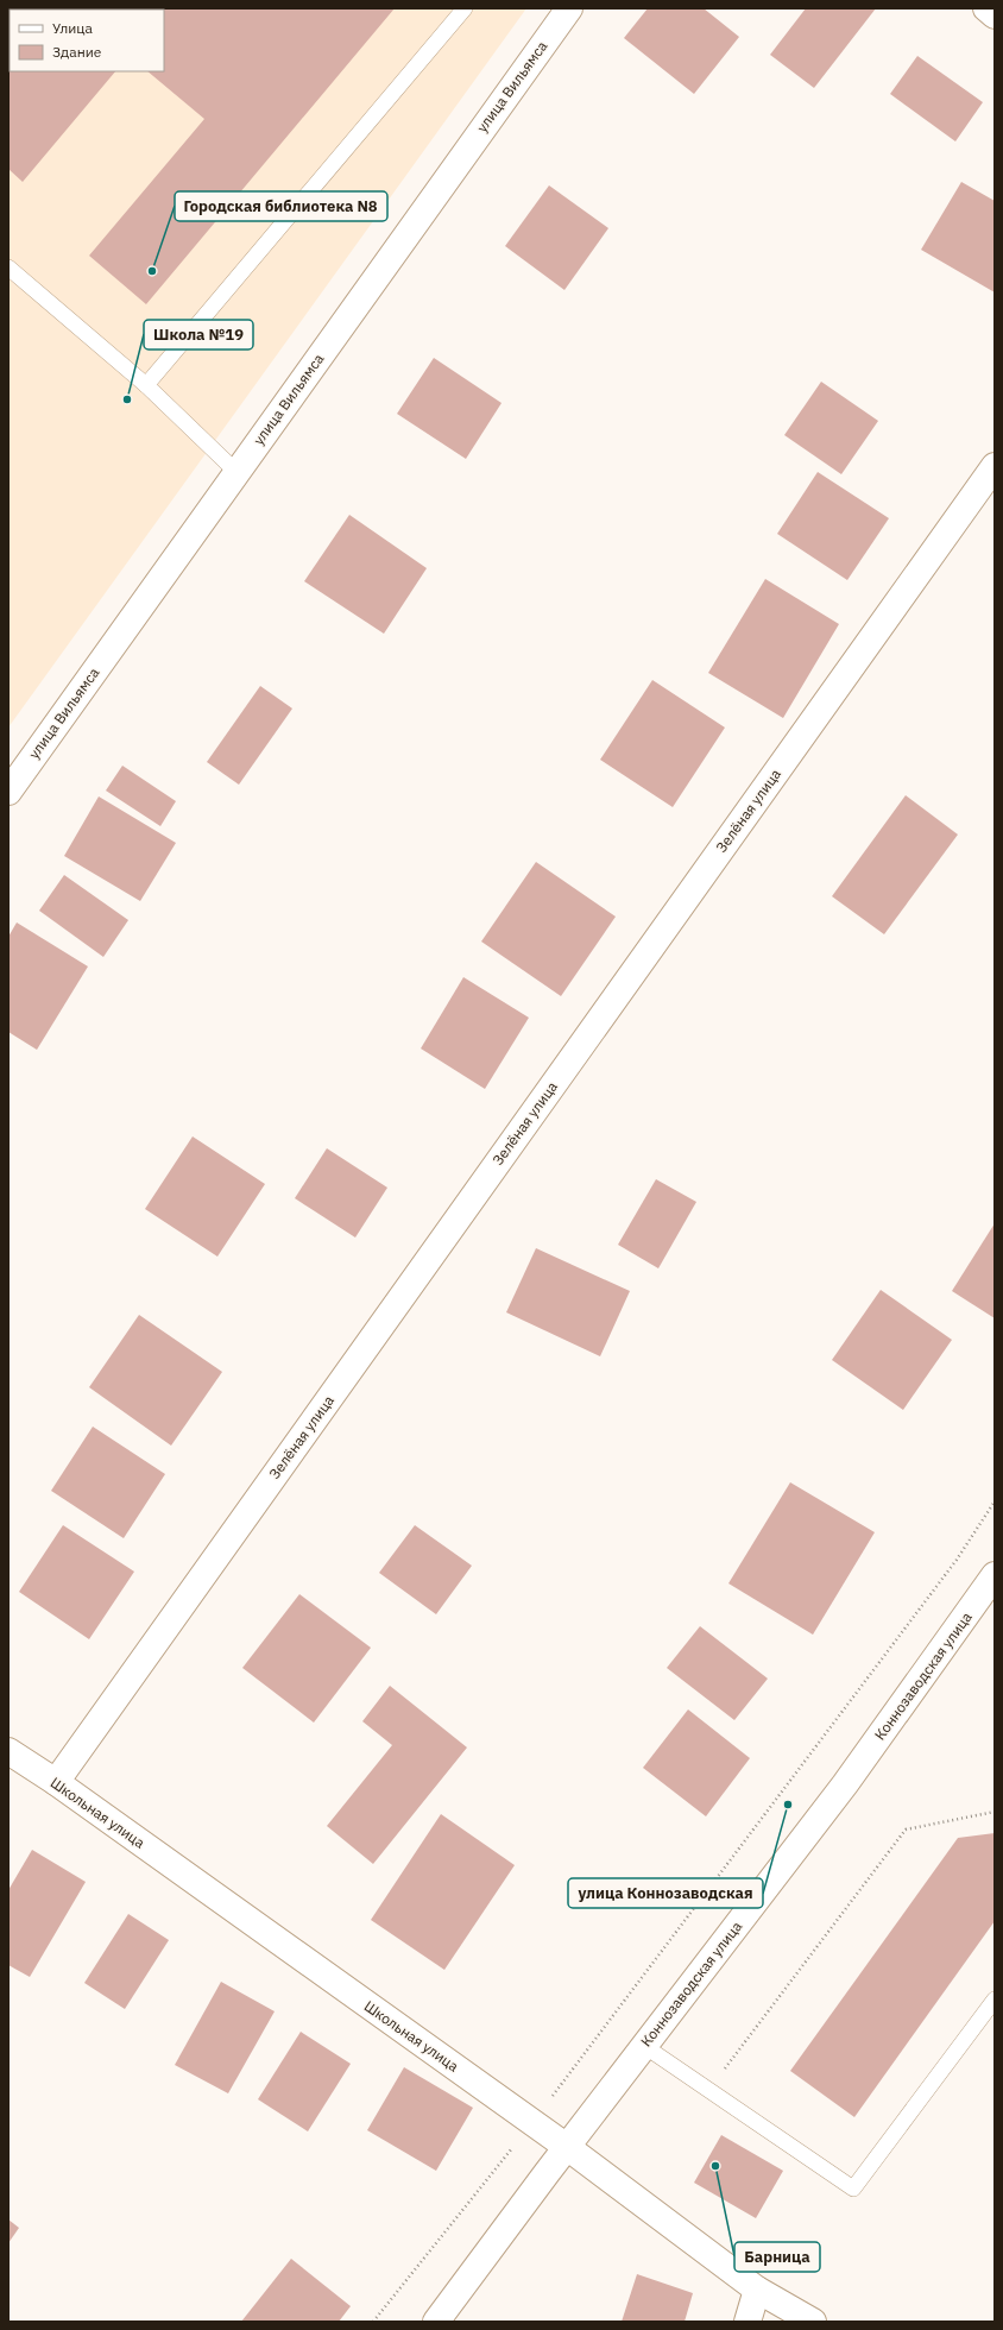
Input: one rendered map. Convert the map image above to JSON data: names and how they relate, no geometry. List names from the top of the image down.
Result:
{
  "streets": {
    "street": [
      "улица Вильямса",
      "Зелёная улица",
      "Коннозаводская улица",
      "Школьная улица"
    ]
  },
  "crossings": [
    ["Зелёная улица", "Школьная улица"],
    ["Коннозаводская улица", "Школьная улица"]
  ],
  "places": [
    "Городская библиотека N8",
    "Школа №19",
    "улица Коннозаводская",
    "Барница"
  ],
  "legend": ["Улица", "Здание"]
}
